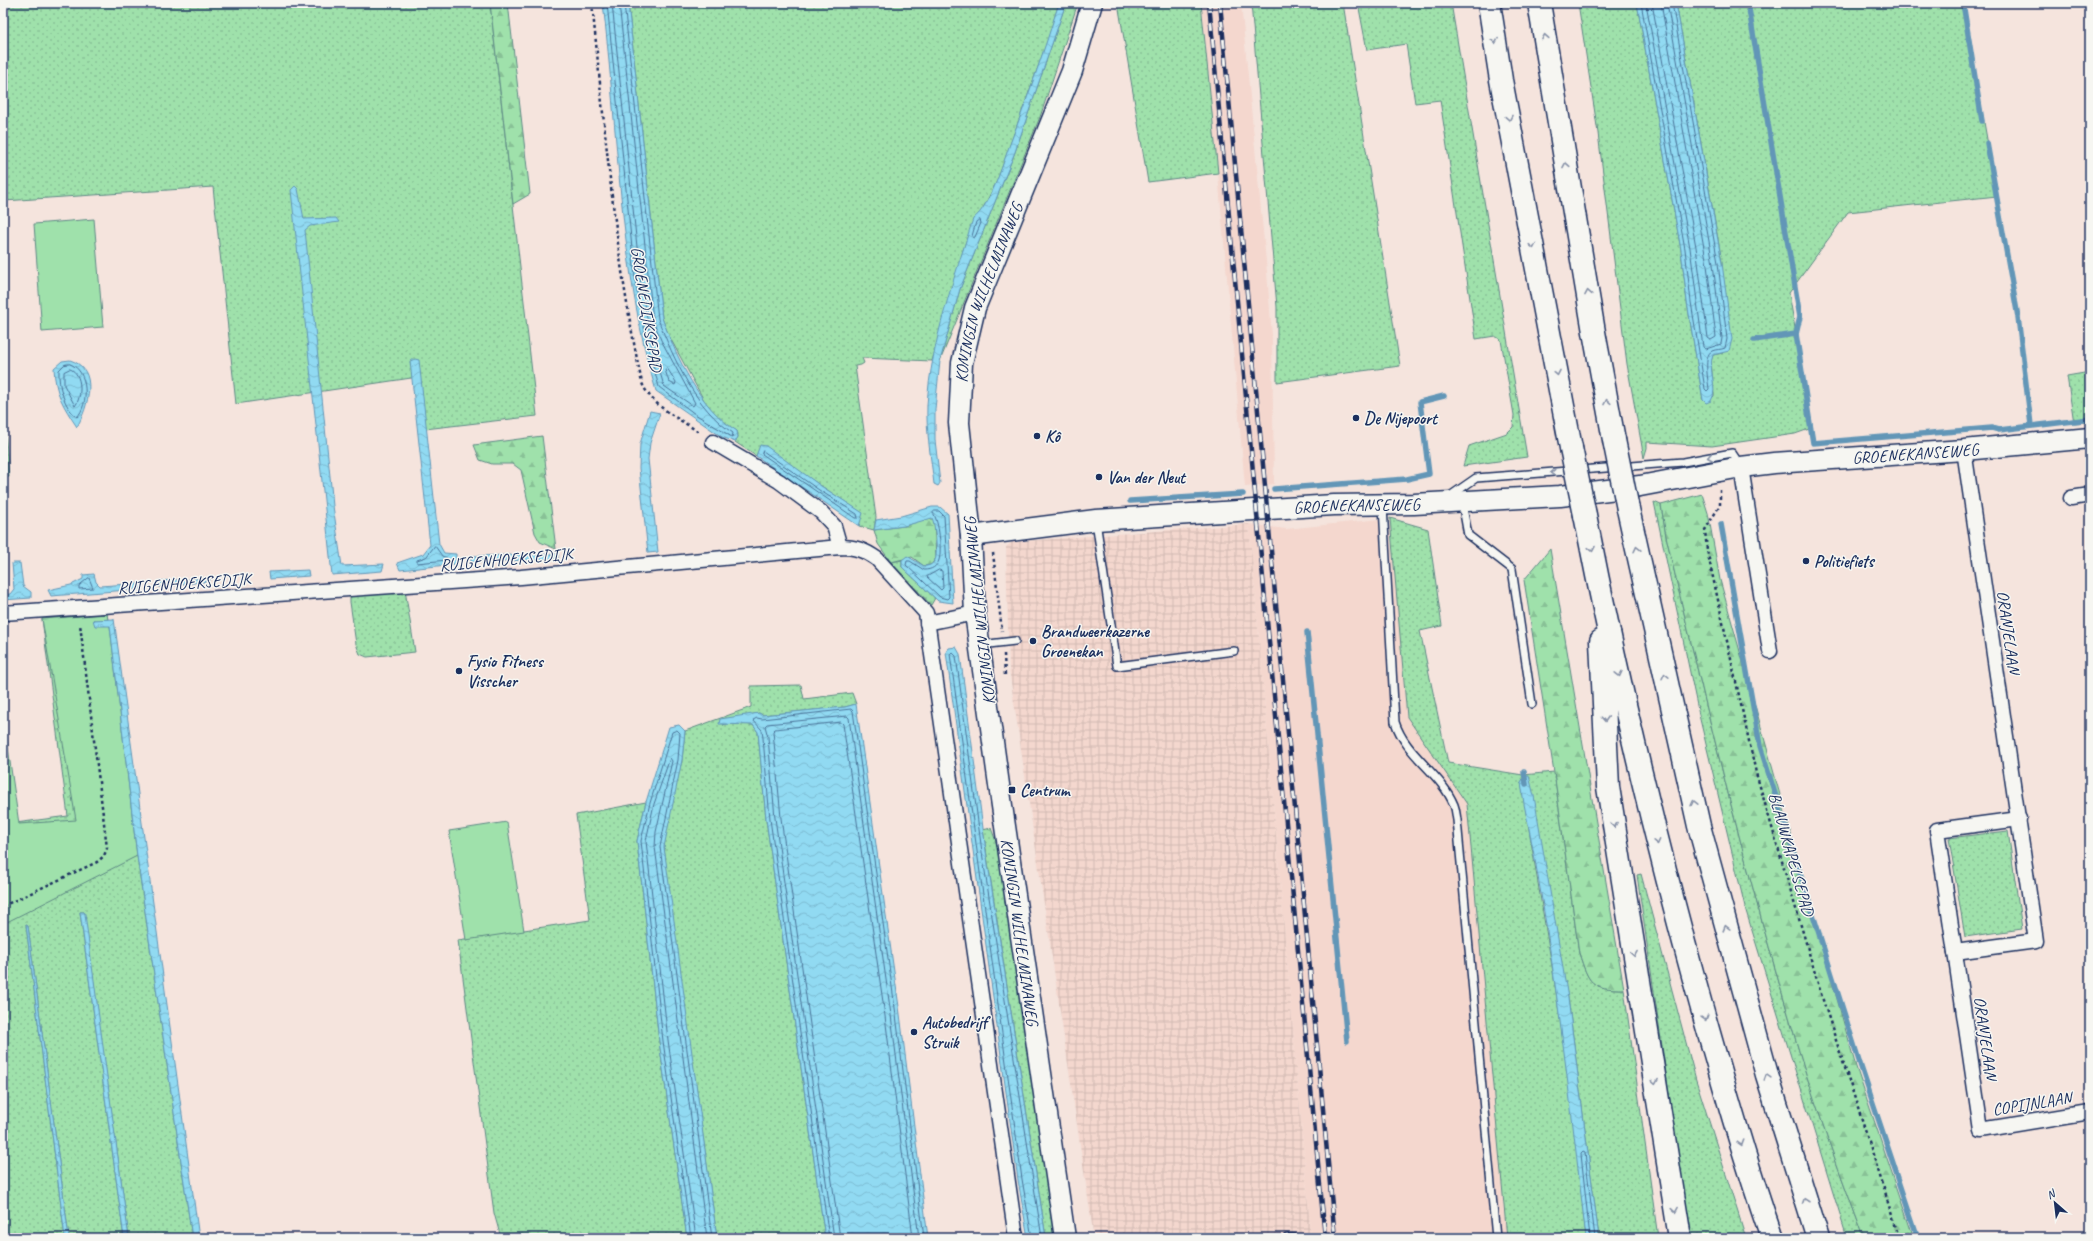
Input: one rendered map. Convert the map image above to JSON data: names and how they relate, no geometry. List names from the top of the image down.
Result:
{
  "streets": {
    "main road": ["KONINGIN WILHELMINAWEG", "GROENEKANSEWEG"],
    "street": ["RUIGENHOEKSEDIJK", "ORANJELAAN", "COPIJNLAAN"],
    "path": ["GROENEDIJKSEPAD", "BLAUWKAPELSEPAD"]
  },
  "crossings": [
    ["KONINGIN WILHELMINAWEG", "GROENEKANSEWEG"],
    ["GROENEKANSEWEG", "ORANJELAAN"],
    ["GROENEKANSEWEG", "BLAUWKAPELSEPAD"],
    ["ORANJELAAN", "COPIJNLAAN"]
  ],
  "places": {
    "other": [
      "De Nijepoort",
      "Kô",
      "Van der Neut",
      "Politiefiets",
      "Brandweerkazerne Groenekan",
      "Fysio Fitness Visscher",
      "Autobedrijf Struik"
    ],
    "transit": ["Centrum"]
  },
  "north": "top left"
}
